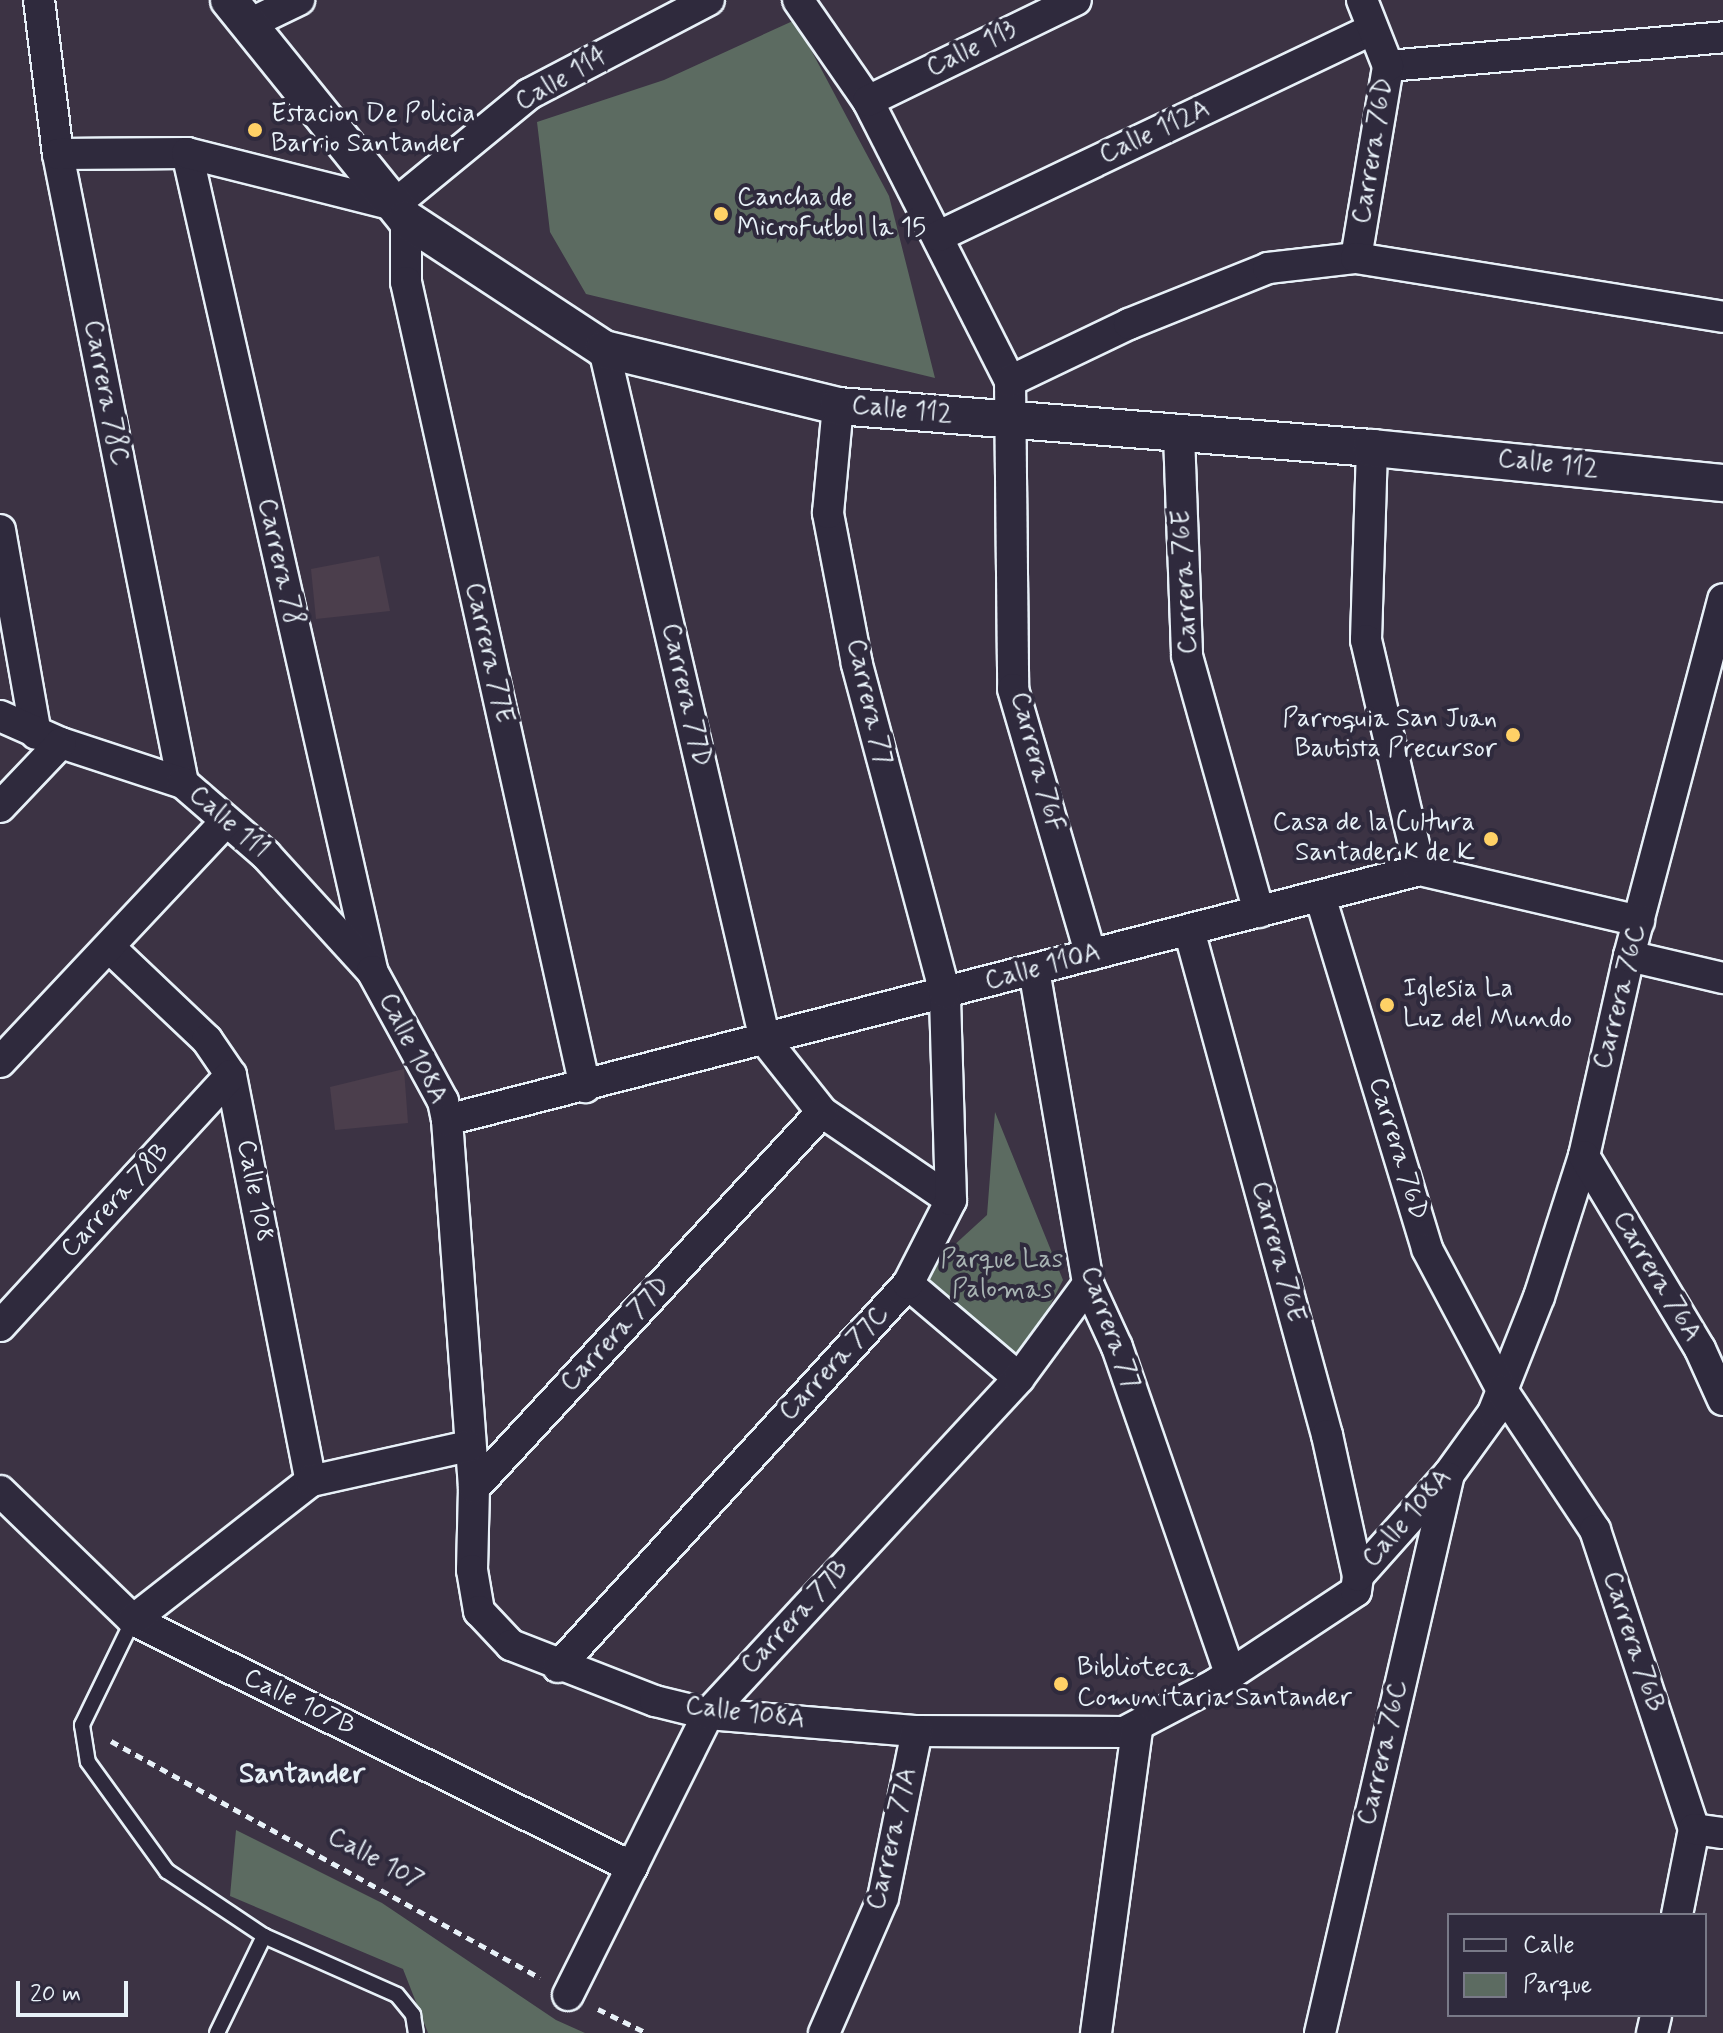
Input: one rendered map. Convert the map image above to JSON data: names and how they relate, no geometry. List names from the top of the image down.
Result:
{
  "streets": {
    "street": [
      "Calle 113",
      "Calle 114",
      "Calle 112A",
      "Carrera 76D",
      "Carrera 78C",
      "Calle 112",
      "Carrera 78",
      "Carrera 76E",
      "Carrera 77E",
      "Carrera 77D",
      "Carrera 77",
      "Carrera 76F",
      "Calle 111",
      "Calle 110A",
      "Carrera 76C",
      "Calle 108A",
      "Calle 108",
      "Carrera 78B",
      "Carrera 76A",
      "Carrera 77C",
      "Carrera 77B",
      "Carrera 76B",
      "Calle 107B",
      "Carrera 77A"
    ],
    "path": ["Calle 107"]
  },
  "crossings": [
    ["Calle 114", "Calle 112"],
    ["Calle 114", "Carrera 77E"],
    ["Calle 112A", "Carrera 76D"],
    ["Carrera 76D", "Calle 110A"],
    ["Carrera 76D", "Carrera 76C"],
    ["Carrera 76D", "Calle 108A"],
    ["Carrera 76D", "Carrera 76B"],
    ["Carrera 78C", "Calle 111"],
    ["Calle 112", "Carrera 76E"],
    ["Calle 112", "Carrera 77E"],
    ["Calle 112", "Carrera 77D"],
    ["Calle 112", "Carrera 77"],
    ["Calle 112", "Carrera 76F"],
    ["Carrera 78", "Calle 111"],
    ["Carrera 78", "Calle 108A"],
    ["Carrera 76E", "Calle 110A"],
    ["Carrera 76E", "Calle 108A"],
    ["Carrera 77E", "Calle 110A"],
    ["Carrera 77D", "Calle 110A"],
    ["Carrera 77D", "Calle 108A"],
    ["Carrera 77", "Calle 110A"],
    ["Carrera 77", "Calle 108A"],
    ["Carrera 77", "Carrera 77C"],
    ["Carrera 77", "Carrera 77B"],
    ["Carrera 76F", "Calle 110A"],
    ["Calle 111", "Calle 108A"],
    ["Calle 110A", "Carrera 76C"],
    ["Calle 110A", "Calle 108A"],
    ["Calle 110A", "Carrera 77C"],
    ["Carrera 76C", "Calle 108A"],
    ["Carrera 76C", "Carrera 76A"],
    ["Carrera 76C", "Carrera 76B"],
    ["Calle 108A", "Carrera 77C"],
    ["Calle 108A", "Carrera 77B"],
    ["Calle 108A", "Carrera 76B"],
    ["Calle 108A", "Carrera 77A"],
    ["Calle 108", "Carrera 78B"],
    ["Carrera 77B", "Calle 107B"],
    ["Carrera 77B", "Calle 107"]
  ],
  "districts": ["Santander"],
  "parks": ["Parque Las Palomas"],
  "places": [
    "Estacion De Policia Barrio Santander",
    "Cancha de MicroFutbol la 15",
    "Parroquia San Juan Bautista Precursor",
    "Casa de la Cultura Santader K de K",
    "Iglesia La Luz del Mundo",
    "Biblioteca Comunitaria Santander"
  ],
  "legend": ["Calle", "Parque"],
  "scale_bar": "20 m"
}
